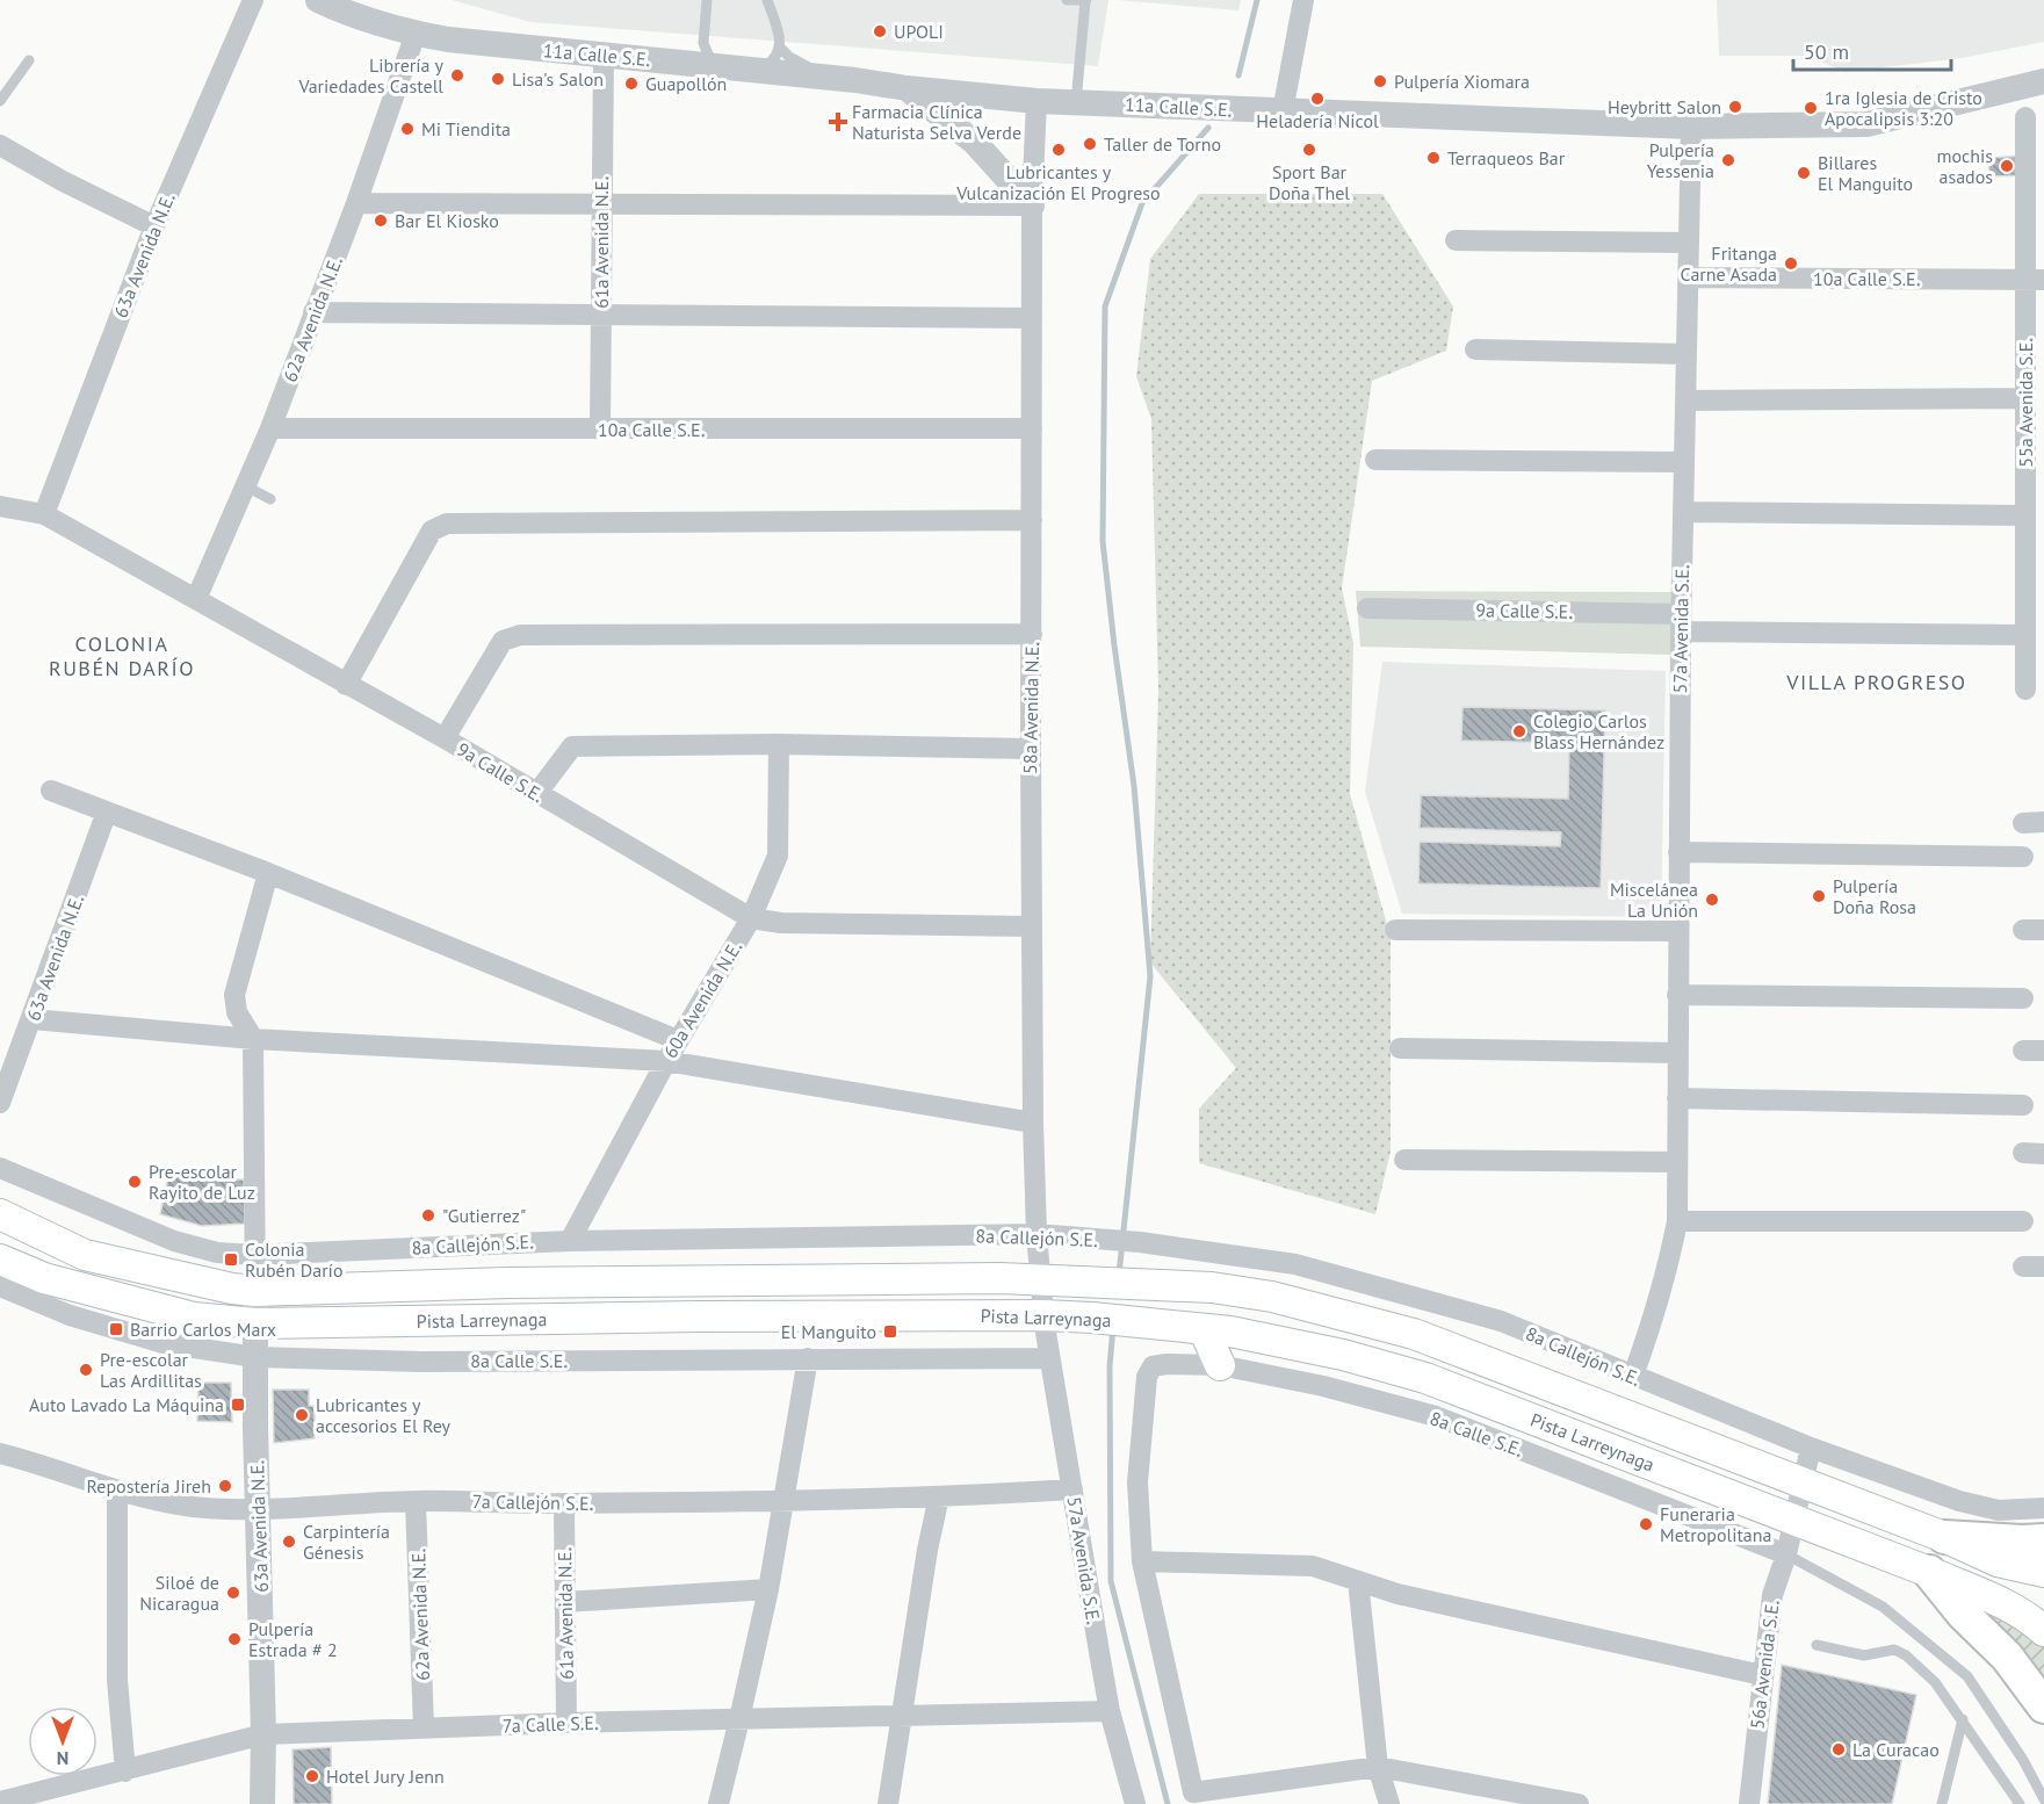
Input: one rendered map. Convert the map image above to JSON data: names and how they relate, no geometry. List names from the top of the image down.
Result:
{
  "streets": {
    "main road": ["Pista Larreynaga"],
    "street": [
      "11a Calle S.E.",
      "61a Avenida N.E.",
      "63a Avenida N.E.",
      "10a Calle S.E.",
      "62a Avenida N.E.",
      "55a Avenida S.E.",
      "9a Calle S.E.",
      "57a Avenida S.E.",
      "58a Avenida N.E.",
      "60a Avenida N.E.",
      "8a Callejón S.E.",
      "8a Calle S.E.",
      "7a Callejón S.E.",
      "56a Avenida S.E.",
      "7a Calle S.E."
    ]
  },
  "crossings": [
    ["11a Calle S.E.", "61a Avenida N.E."],
    ["11a Calle S.E.", "62a Avenida N.E."],
    ["11a Calle S.E.", "57a Avenida S.E."],
    ["11a Calle S.E.", "58a Avenida N.E."],
    ["61a Avenida N.E.", "10a Calle S.E."],
    ["61a Avenida N.E.", "7a Callejón S.E."],
    ["61a Avenida N.E.", "7a Calle S.E."],
    ["63a Avenida N.E.", "9a Calle S.E."],
    ["63a Avenida N.E.", "Pista Larreynaga"],
    ["63a Avenida N.E.", "8a Calle S.E."],
    ["63a Avenida N.E.", "7a Callejón S.E."],
    ["63a Avenida N.E.", "7a Calle S.E."],
    ["10a Calle S.E.", "62a Avenida N.E."],
    ["10a Calle S.E.", "55a Avenida S.E."],
    ["10a Calle S.E.", "57a Avenida S.E."],
    ["10a Calle S.E.", "58a Avenida N.E."],
    ["62a Avenida N.E.", "9a Calle S.E."],
    ["62a Avenida N.E.", "7a Callejón S.E."],
    ["62a Avenida N.E.", "7a Calle S.E."],
    ["55a Avenida S.E.", "9a Calle S.E."],
    ["9a Calle S.E.", "57a Avenida S.E."],
    ["9a Calle S.E.", "58a Avenida N.E."],
    ["9a Calle S.E.", "60a Avenida N.E."],
    ["57a Avenida S.E.", "58a Avenida N.E."],
    ["57a Avenida S.E.", "8a Callejón S.E."],
    ["57a Avenida S.E.", "Pista Larreynaga"],
    ["57a Avenida S.E.", "8a Calle S.E."],
    ["57a Avenida S.E.", "7a Callejón S.E."],
    ["57a Avenida S.E.", "7a Calle S.E."],
    ["58a Avenida N.E.", "8a Callejón S.E."],
    ["58a Avenida N.E.", "Pista Larreynaga"],
    ["60a Avenida N.E.", "8a Callejón S.E."],
    ["8a Callejón S.E.", "56a Avenida S.E."],
    ["Pista Larreynaga", "56a Avenida S.E."],
    ["8a Calle S.E.", "56a Avenida S.E."]
  ],
  "districts": ["COLONIA RUBÉN DARÍO", "VILLA PROGRESO"],
  "places": {
    "other": [
      "UPOLI",
      "Librería y Variedades Castell",
      "Lisa's Salon",
      "Pulpería Xiomara",
      "Guapollón",
      "Heladería Nicol",
      "Heybritt Salon",
      "1ra Iglesia de Cristo Apocalipsis 3:20",
      "Mi Tiendita",
      "Taller de Torno",
      "Lubricantes y Vulcanización El Progreso",
      "Sport Bar Doña Thel",
      "Terraqueos Bar",
      "Pulpería Yessenia",
      "mochis asados",
      "Billares El Manguito",
      "Bar El Kiosko",
      "Fritanga Carne Asada",
      "Colegio Carlos Blass Hernández",
      "Pulpería Doña Rosa",
      "Miscelánea La Unión",
      "Pre-escolar Rayito de Luz",
      "\"Gutierrez\"",
      "Pre-escolar Las Ardillitas",
      "Lubricantes y accesorios El Rey",
      "Repostería Jireh",
      "Funeraria Metropolitana",
      "Carpintería Génesis",
      "Siloé de Nicaragua",
      "Pulpería Estrada # 2",
      "La Curacao",
      "Hotel Jury Jenn"
    ],
    "health": ["Farmacia Clínica Naturista Selva Verde"],
    "transit": [
      "Colonia Rubén Darío",
      "Barrio Carlos Marx",
      "El Manguito",
      "Auto Lavado La Máquina"
    ]
  },
  "scale_bar": "50 m",
  "north": "bottom"
}
